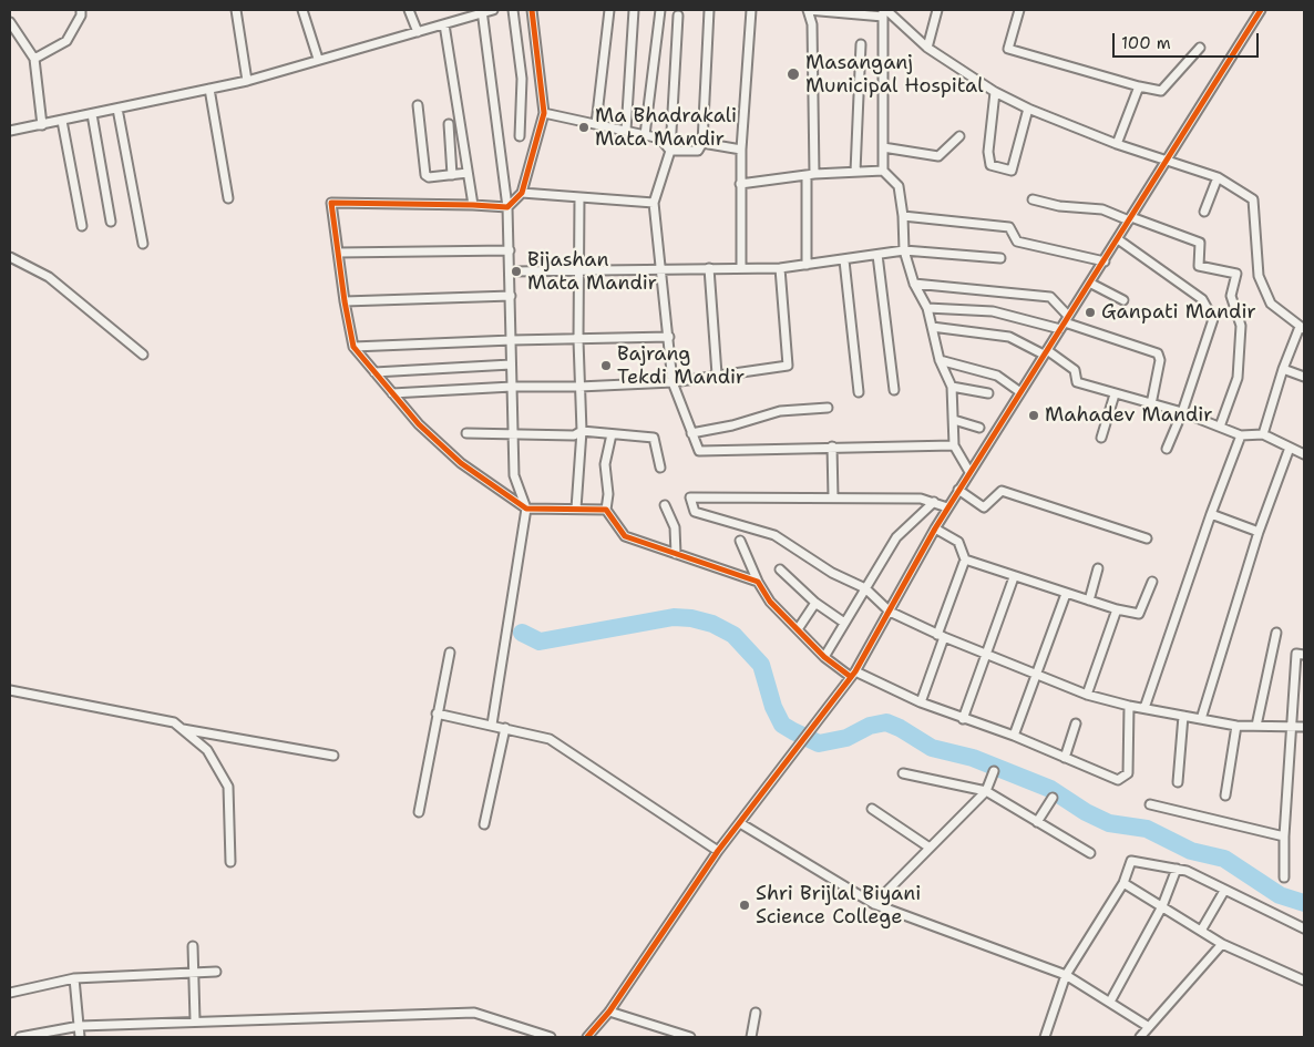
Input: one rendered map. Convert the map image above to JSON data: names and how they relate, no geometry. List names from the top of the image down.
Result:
{
  "places": [
    "Masanganj Municipal Hospital",
    "Ma Bhadrakali Mata Mandir",
    "Bijashan Mata Mandir",
    "Ganpati Mandir",
    "Bajrang Tekdi Mandir",
    "Mahadev Mandir",
    "Shri Brijlal Biyani Science College"
  ],
  "scale_bar": "100 m"
}
